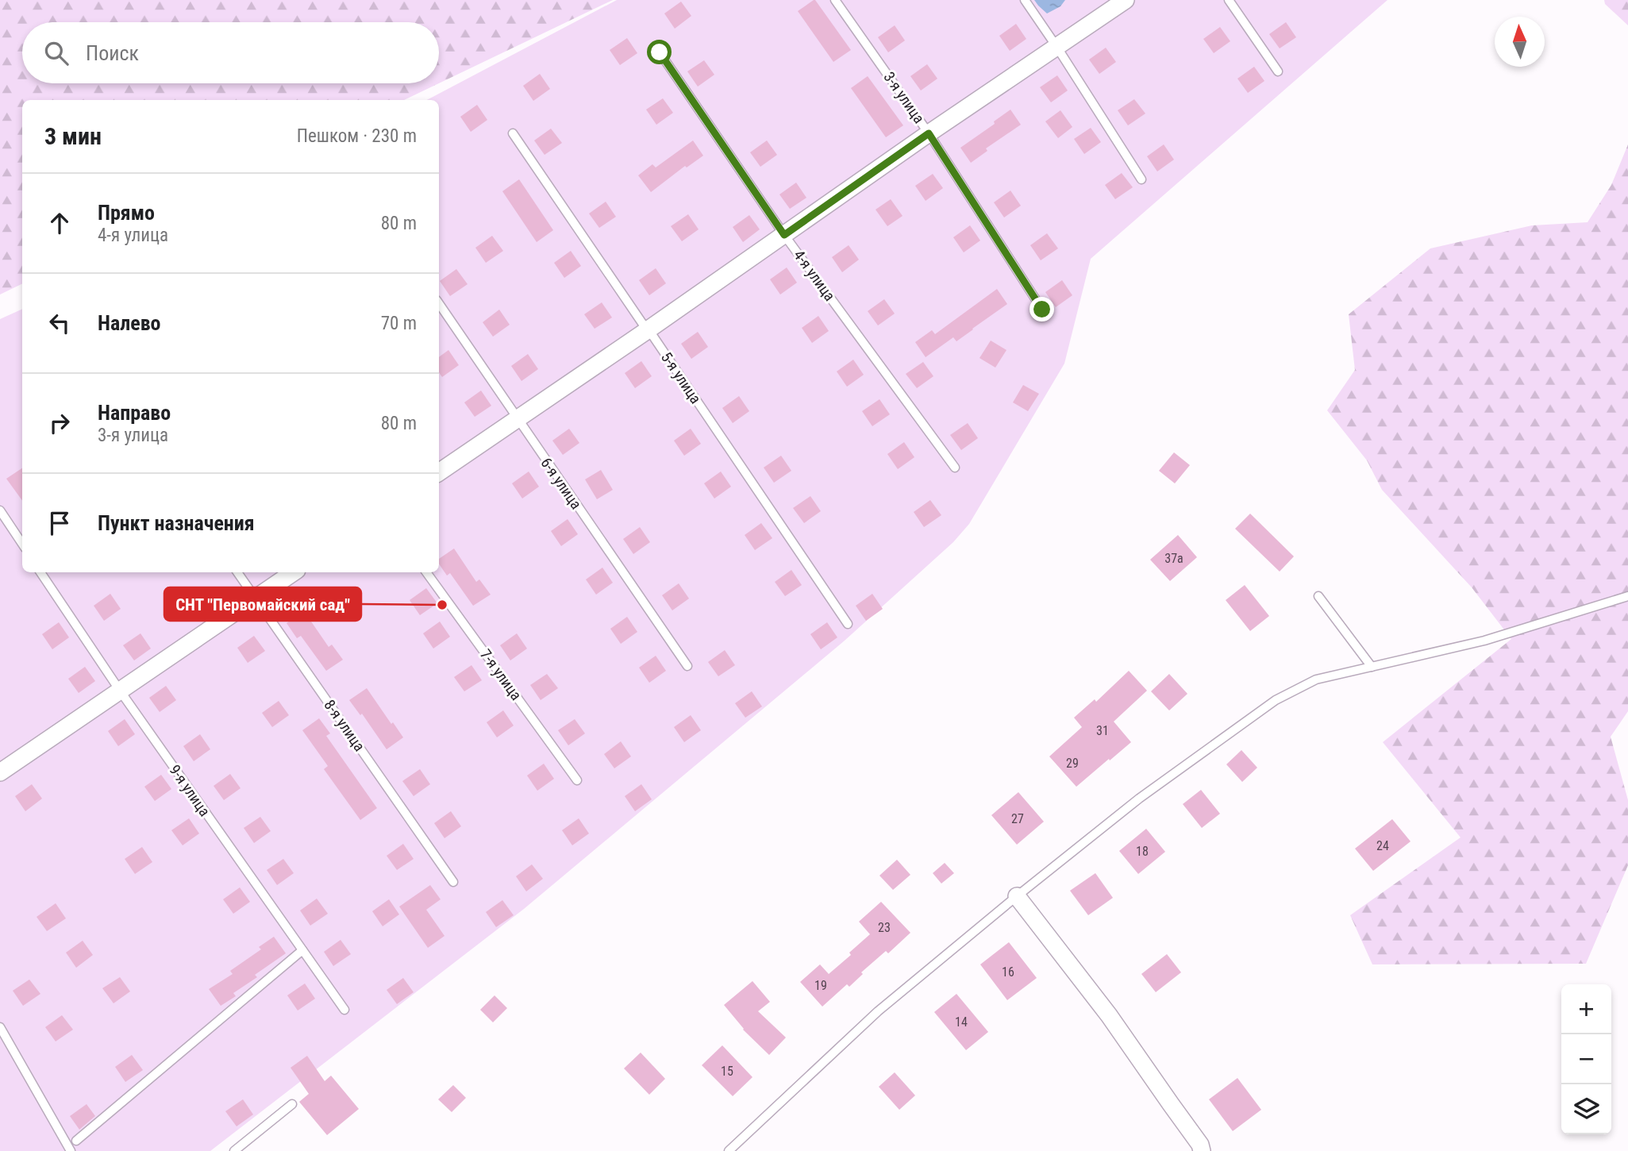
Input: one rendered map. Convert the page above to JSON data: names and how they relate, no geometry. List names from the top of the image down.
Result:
{
  "streets": {
    "lane": [
      "3-я улица",
      "4-я улица",
      "5-я улица",
      "6-я улица",
      "7-я улица",
      "8-я улица",
      "9-я улица"
    ]
  },
  "places": ["СНТ \"Первомайский сад\""],
  "house_numbers": [
    "37а",
    "31",
    "29",
    "27",
    "24",
    "18",
    "23",
    "16",
    "19",
    "14",
    "15"
  ],
  "north": "top",
  "page": {
    "search": "Поиск",
    "heading": ["3 мин", "Пешком · 230 m"],
    "list": [
      ["Прямо", "4-я улица", "80 m"],
      ["Налево", "70 m"],
      ["Направо", "3-я улица", "80 m"],
      "Пункт назначения"
    ],
    "map_buttons": ["+", "−"]
  }
}
